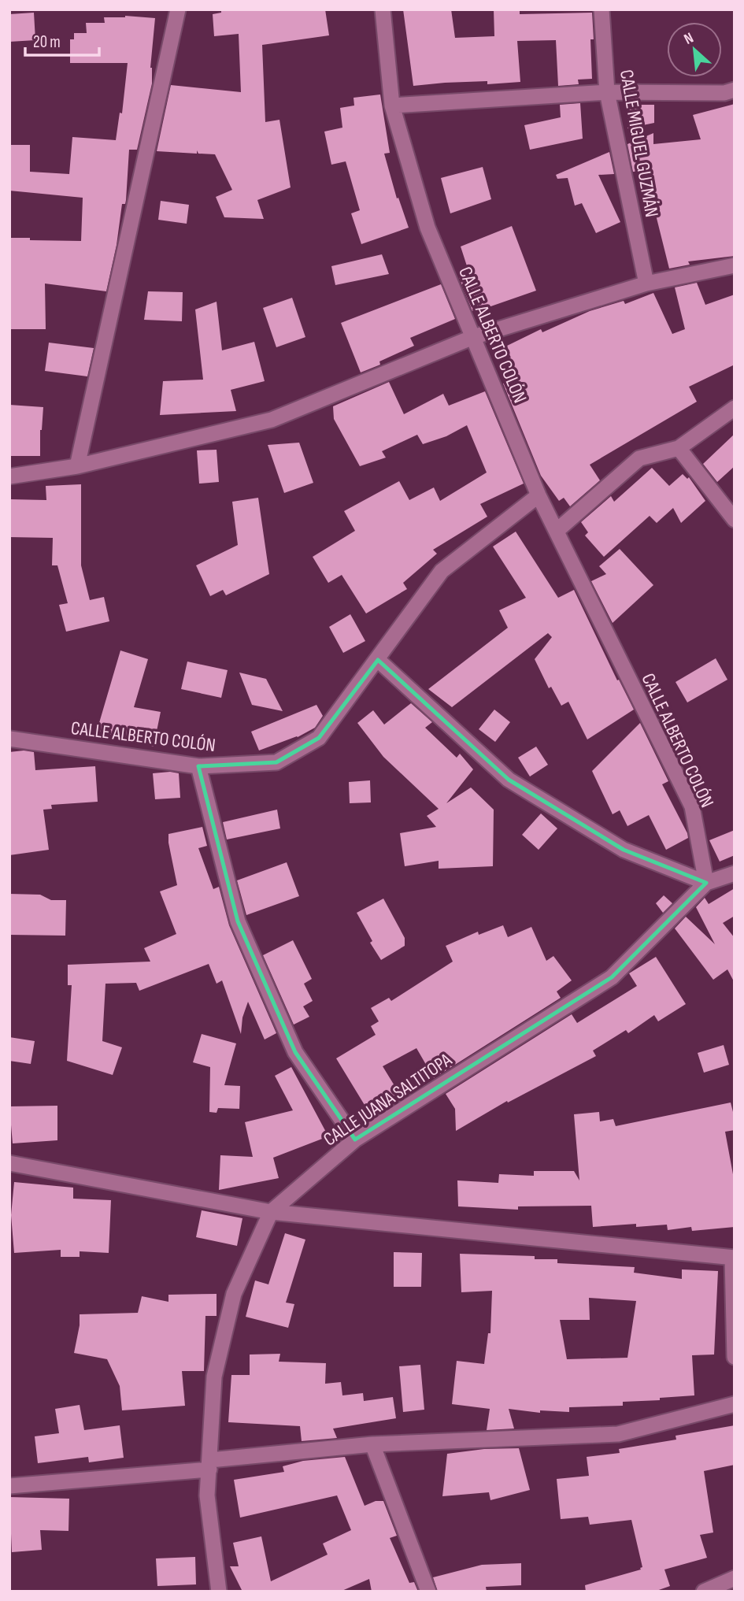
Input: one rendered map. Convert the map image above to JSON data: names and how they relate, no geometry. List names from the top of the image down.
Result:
{
  "streets": {
    "street": ["CALLE MIGUEL GUZMÁN", "CALLE ALBERTO COLÓN", "CALLE JUANA SALTITOPA"]
  },
  "crossings": [
    ["CALLE ALBERTO COLÓN", "CALLE JUANA SALTITOPA"]
  ],
  "scale_bar": "20 m",
  "north": "top left"
}
